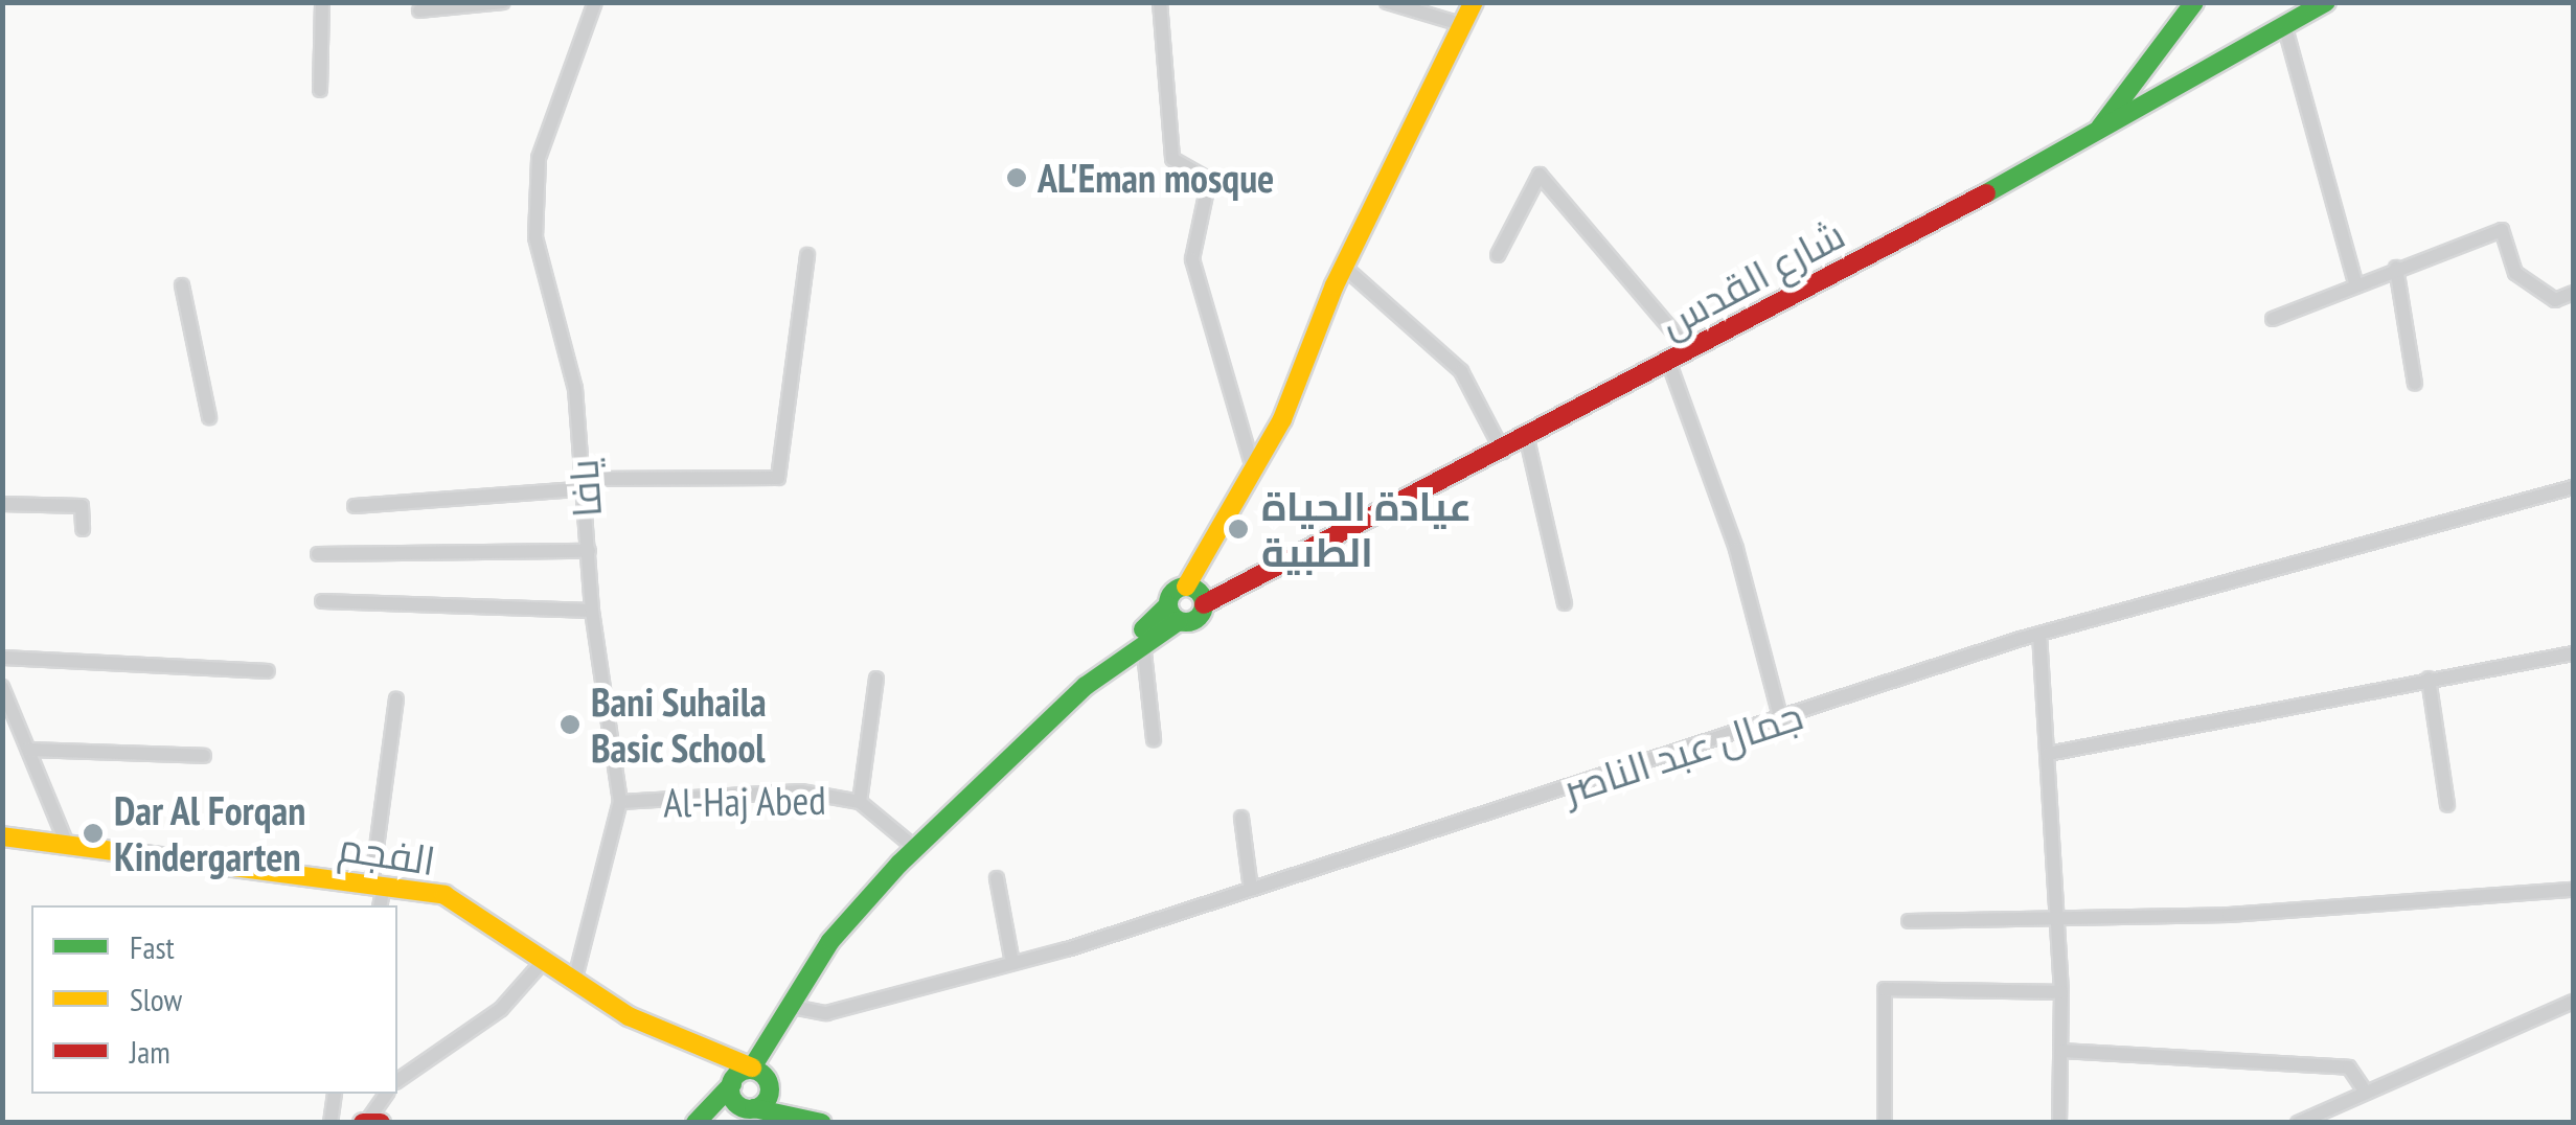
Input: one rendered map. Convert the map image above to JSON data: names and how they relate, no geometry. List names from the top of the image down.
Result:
{
  "streets": {
    "main road": ["شارع القدس", "الفجم"],
    "street": ["يافا", "جمال عبد الناصر", "Al-Haj Abed"]
  },
  "crossings": [
    ["يافا", "Al-Haj Abed"],
    ["يافا", "الفجم"]
  ],
  "places": [
    "AL'Eman mosque",
    "عيادة الحياة الطبية",
    "Bani Suhaila Basic School",
    "Dar Al Forqan Kindergarten"
  ],
  "legend": ["Fast", "Slow", "Jam"]
}
